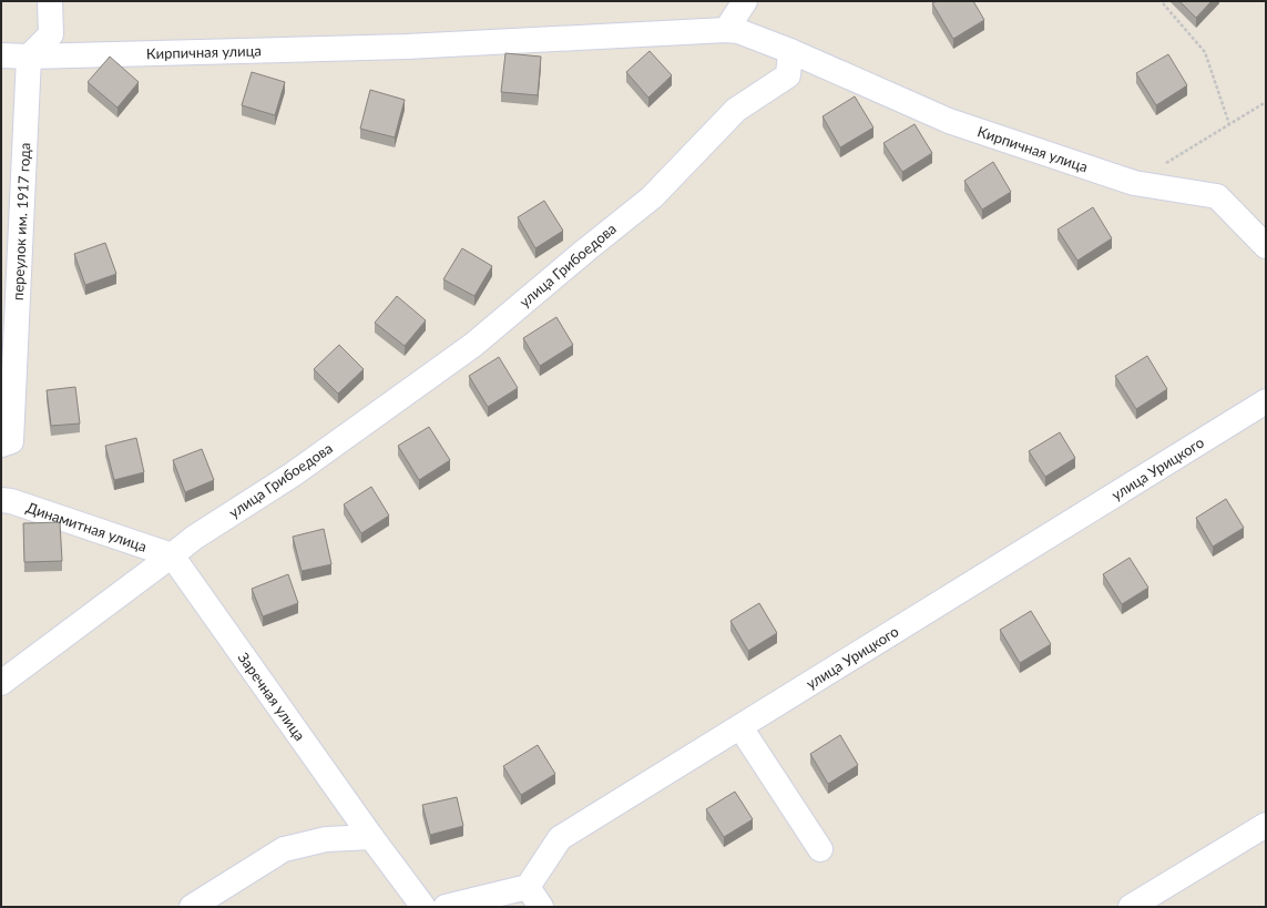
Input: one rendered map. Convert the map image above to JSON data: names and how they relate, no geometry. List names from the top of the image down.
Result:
{
  "streets": {
    "street": [
      "Кирпичная улица",
      "переулок им. 1917 года",
      "улица Грибоедова",
      "улица Урицкого",
      "Динамитная улица",
      "Заречная улица"
    ]
  },
  "crossings": [
    ["Кирпичная улица", "переулок им. 1917 года"],
    ["Кирпичная улица", "улица Грибоедова"],
    ["улица Грибоедова", "Динамитная улица"],
    ["улица Грибоедова", "Заречная улица"],
    ["Динамитная улица", "Заречная улица"]
  ]
}
